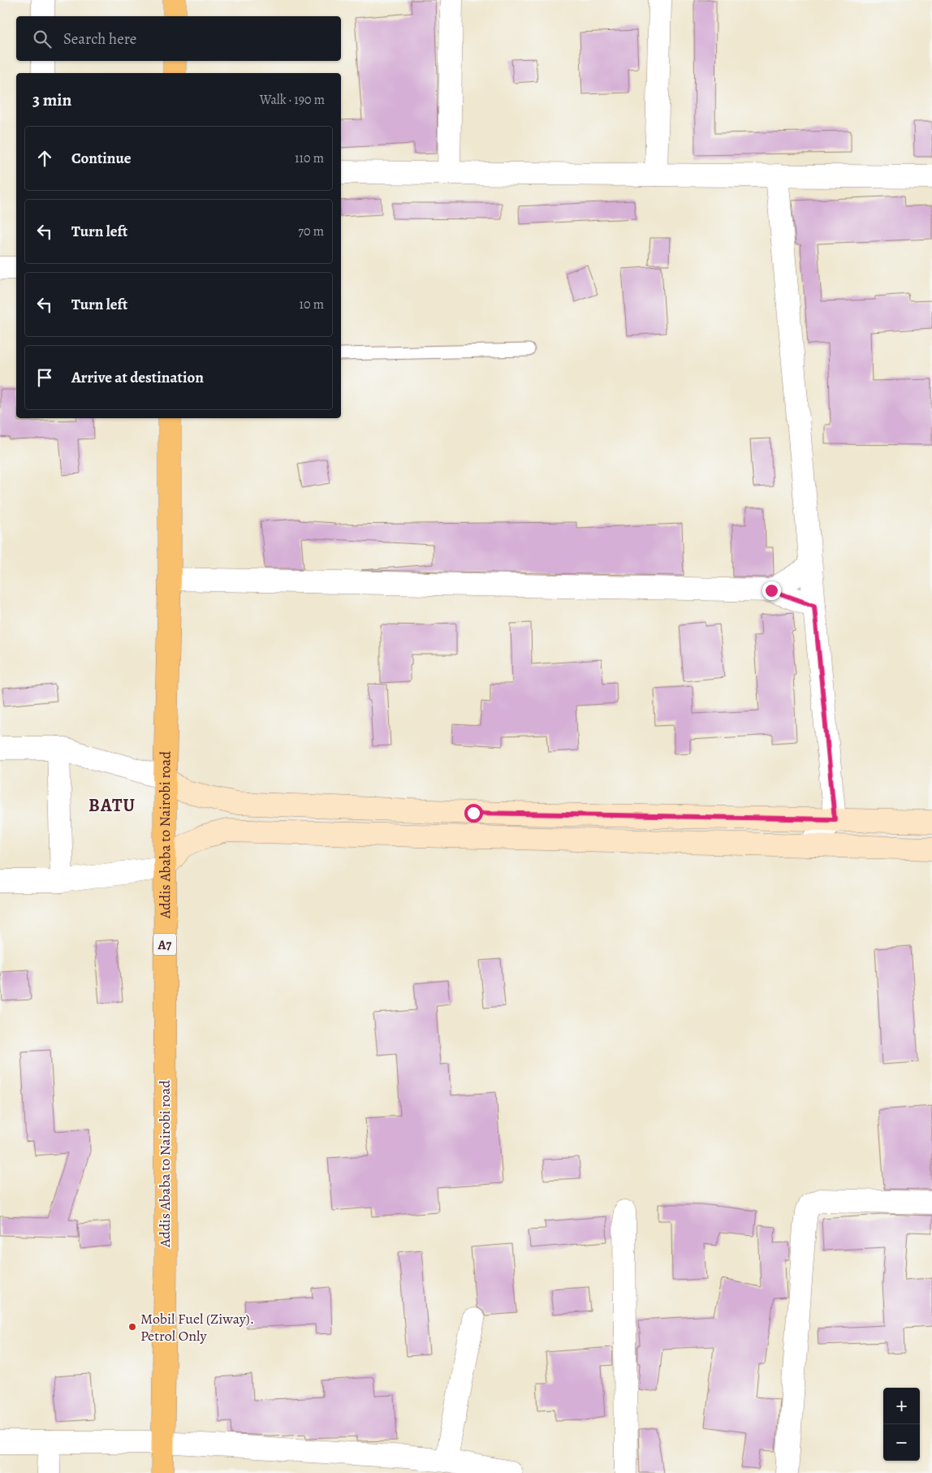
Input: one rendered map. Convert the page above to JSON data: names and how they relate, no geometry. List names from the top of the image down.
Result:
{
  "streets": {
    "highway": ["Addis Ababa to Nairobi road", "A7"]
  },
  "districts": ["BATU"],
  "places": ["Mobil Fuel (Ziway). Petrol Only"],
  "page": {
    "search": "Search here",
    "heading": ["3 min", "Walk · 190 m"],
    "list": [
      ["Continue", "110 m"],
      ["Turn left", "70 m"],
      ["Turn left", "10 m"],
      "Arrive at destination"
    ],
    "map_buttons": ["+", "−"]
  }
}
